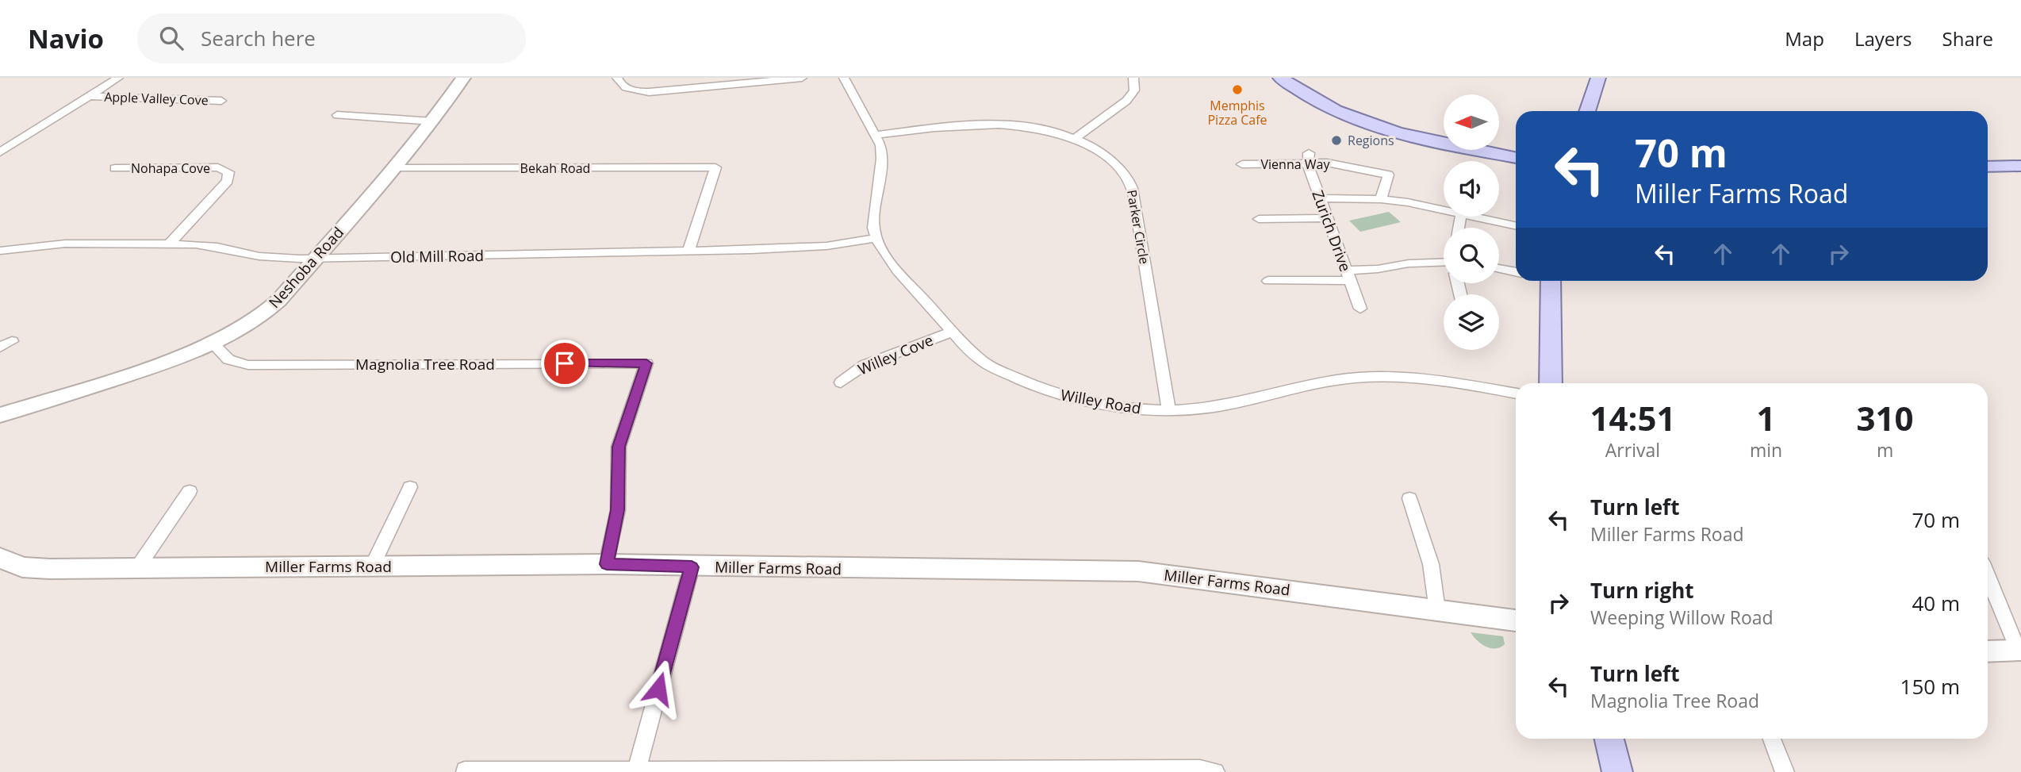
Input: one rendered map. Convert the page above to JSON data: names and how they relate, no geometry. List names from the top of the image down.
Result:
{
  "streets": {
    "street": [
      "Apple Valley Cove",
      "Vienna Way",
      "Nohapa Cove",
      "Bekah Road",
      "Parker Circle",
      "Zurich Drive",
      "Old Mill Road",
      "Neshoba Road",
      "Willey Cove",
      "Magnolia Tree Road",
      "Willey Road",
      "Miller Farms Road"
    ]
  },
  "crossings": [
    ["Vienna Way", "Zurich Drive"],
    ["Nohapa Cove", "Old Mill Road"],
    ["Bekah Road", "Old Mill Road"],
    ["Bekah Road", "Neshoba Road"],
    ["Parker Circle", "Willey Road"],
    ["Old Mill Road", "Neshoba Road"],
    ["Old Mill Road", "Willey Road"],
    ["Neshoba Road", "Magnolia Tree Road"],
    ["Willey Cove", "Willey Road"],
    ["Magnolia Tree Road", "Miller Farms Road"]
  ],
  "places": ["Memphis Pizza Cafe", "Regions"],
  "north": "left",
  "page": {
    "header": "Navio",
    "search": "Search here",
    "nav": ["Map", "Layers", "Share"],
    "turn": ["70 m", "Miller Farms Road"],
    "eta": [
      "14:51",
      "Arrival",
      "1",
      "min",
      "310",
      "m"
    ],
    "list": [
      {
        "name": "Turn left",
        "note": "Miller Farms Road",
        "value": "70 m"
      },
      {
        "name": "Turn right",
        "note": "Weeping Willow Road",
        "value": "40 m"
      },
      {
        "name": "Turn left",
        "note": "Magnolia Tree Road",
        "value": "150 m"
      }
    ]
  }
}
